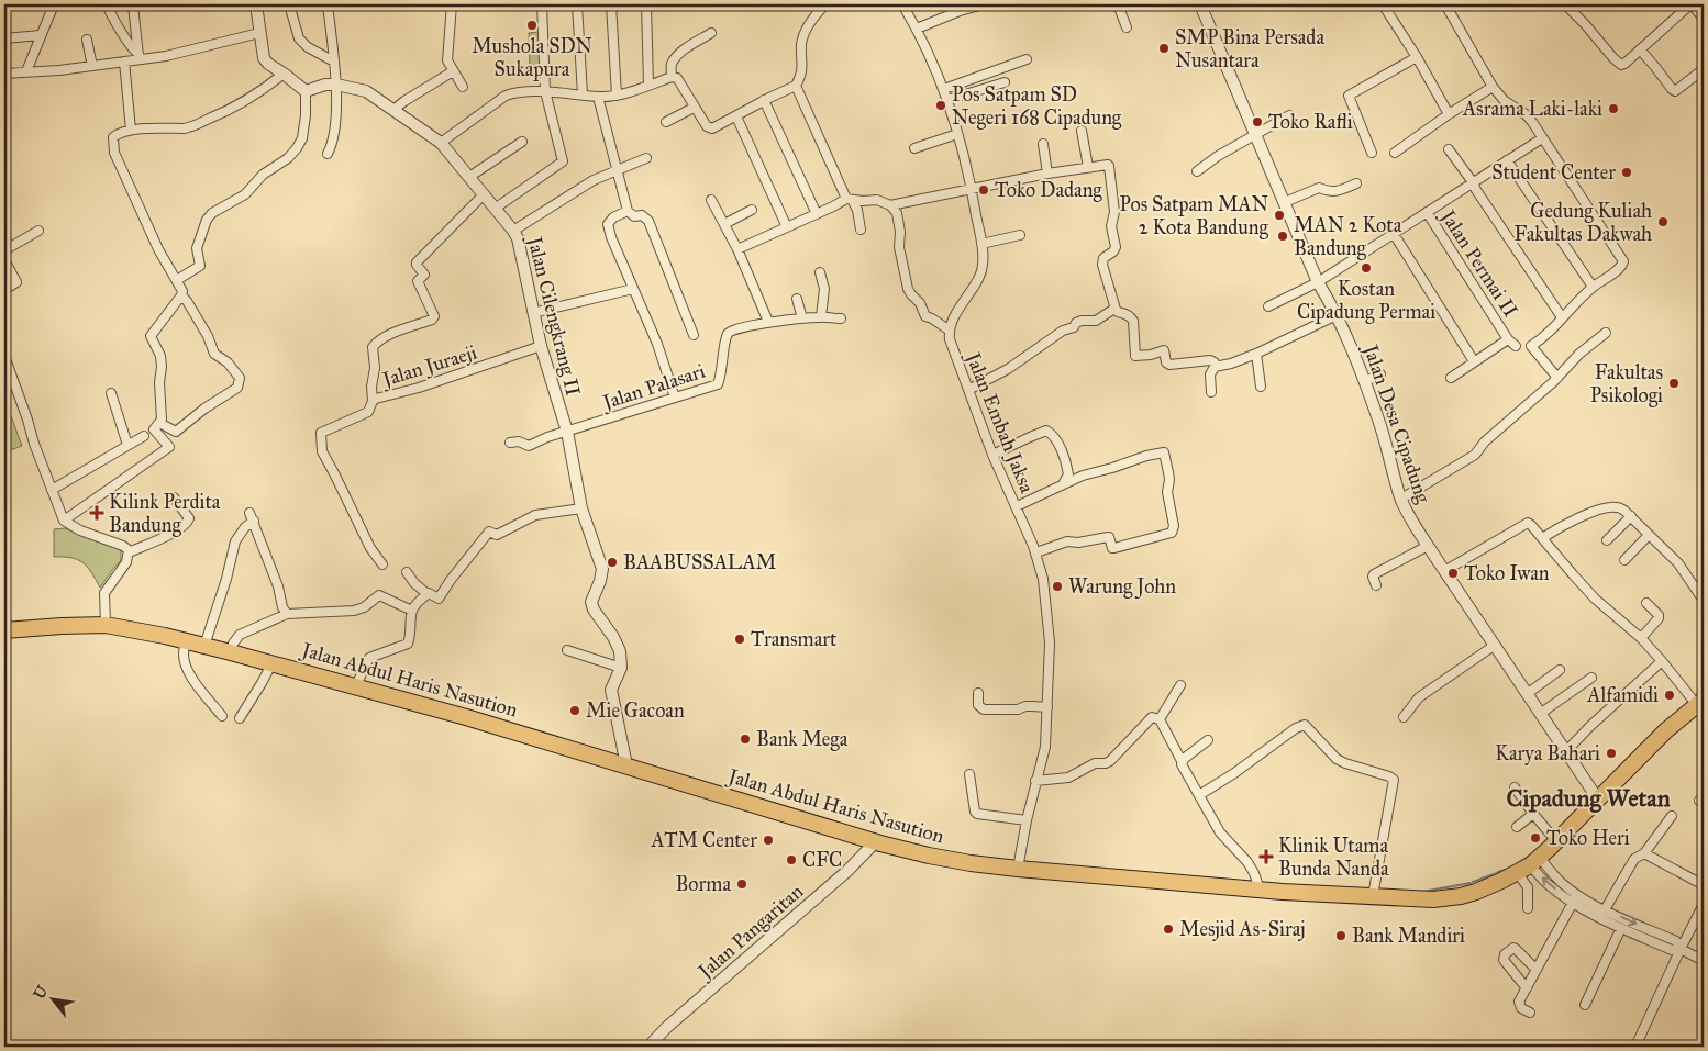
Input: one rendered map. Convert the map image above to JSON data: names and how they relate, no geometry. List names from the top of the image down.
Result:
{
  "streets": {
    "highway": ["Jalan Abdul Haris Nasution"],
    "street": [
      "Jalan Permai II",
      "Jalan Cilengkrang II",
      "Jalan Juraeji",
      "Jalan Palasari",
      "Jalan Embah Jaksa",
      "Jalan Desa Cipadung",
      "Jalan Pangaritan"
    ]
  },
  "crossings": [
    ["Jalan Cilengkrang II", "Jalan Juraeji"],
    ["Jalan Cilengkrang II", "Jalan Palasari"],
    ["Jalan Embah Jaksa", "Jalan Abdul Haris Nasution"],
    ["Jalan Desa Cipadung", "Jalan Abdul Haris Nasution"],
    ["Jalan Abdul Haris Nasution", "Jalan Pangaritan"]
  ],
  "districts": ["Cipadung Wetan"],
  "places": {
    "other": [
      "Mushola SDN Sukapura",
      "SMP Bina Persada Nusantara",
      "Pos Satpam SD Negeri 168 Cipadung",
      "Asrama Laki-laki",
      "Toko Rafli",
      "Student Center",
      "Toko Dadang",
      "Pos Satpam MAN 2 Kota Bandung",
      "Gedung Kuliah Fakultas Dakwah",
      "MAN 2 Kota Bandung",
      "Kostan Cipadung Permai",
      "Fakultas Psikologi",
      "BAABUSSALAM",
      "Toko Iwan",
      "Warung John",
      "Transmart",
      "Alfamidi",
      "Mie Gacoan",
      "Bank Mega",
      "Karya Bahari",
      "Toko Heri",
      "ATM Center",
      "CFC",
      "Borma",
      "Mesjid As-Siraj",
      "Bank Mandiri"
    ],
    "health": ["Kilink Perdita Bandung", "Klinik Utama Bunda Nanda"]
  },
  "north": "top left"
}
